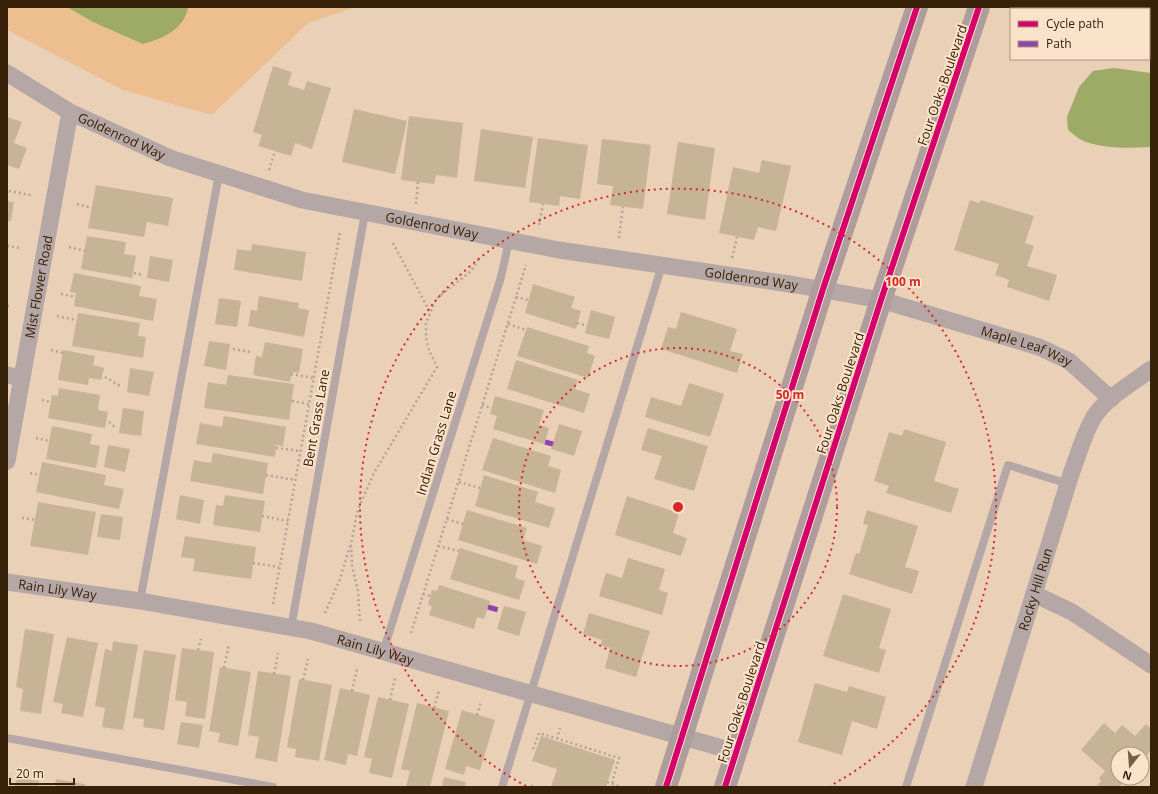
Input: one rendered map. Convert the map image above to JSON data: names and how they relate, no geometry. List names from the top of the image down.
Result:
{
  "streets": {
    "street": [
      "Four Oaks Boulevard",
      "Goldenrod Way",
      "Mist Flower Road",
      "Maple Leaf Way",
      "Rain Lily Way",
      "Rocky Hill Run"
    ],
    "lane": ["Bent Grass Lane", "Indian Grass Lane"]
  },
  "crossings": [
    ["Four Oaks Boulevard", "Goldenrod Way"],
    ["Four Oaks Boulevard", "Maple Leaf Way"],
    ["Four Oaks Boulevard", "Rain Lily Way"],
    ["Goldenrod Way", "Mist Flower Road"],
    ["Goldenrod Way", "Maple Leaf Way"],
    ["Goldenrod Way", "Bent Grass Lane"],
    ["Goldenrod Way", "Indian Grass Lane"],
    ["Maple Leaf Way", "Rocky Hill Run"],
    ["Bent Grass Lane", "Rain Lily Way"],
    ["Indian Grass Lane", "Rain Lily Way"]
  ],
  "legend": ["Cycle path", "Path"],
  "scale_bar": "20 m",
  "north": "bottom",
  "rings": ["100 m", "50 m"]
}
